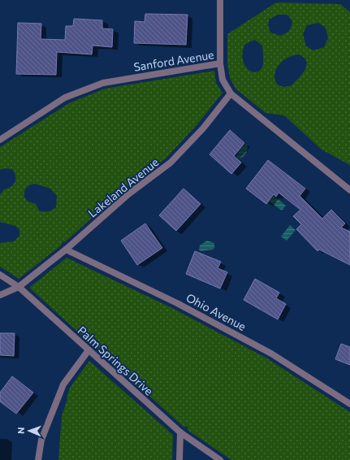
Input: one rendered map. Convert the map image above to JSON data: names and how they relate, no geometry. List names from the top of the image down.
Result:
{
  "streets": {
    "street": [
      "Sanford Avenue",
      "Lakeland Avenue",
      "Ohio Avenue",
      "Palm Springs Drive"
    ]
  },
  "crossings": [
    ["Sanford Avenue", "Lakeland Avenue"],
    ["Lakeland Avenue", "Ohio Avenue"],
    ["Lakeland Avenue", "Palm Springs Drive"]
  ],
  "north": "left"
}
